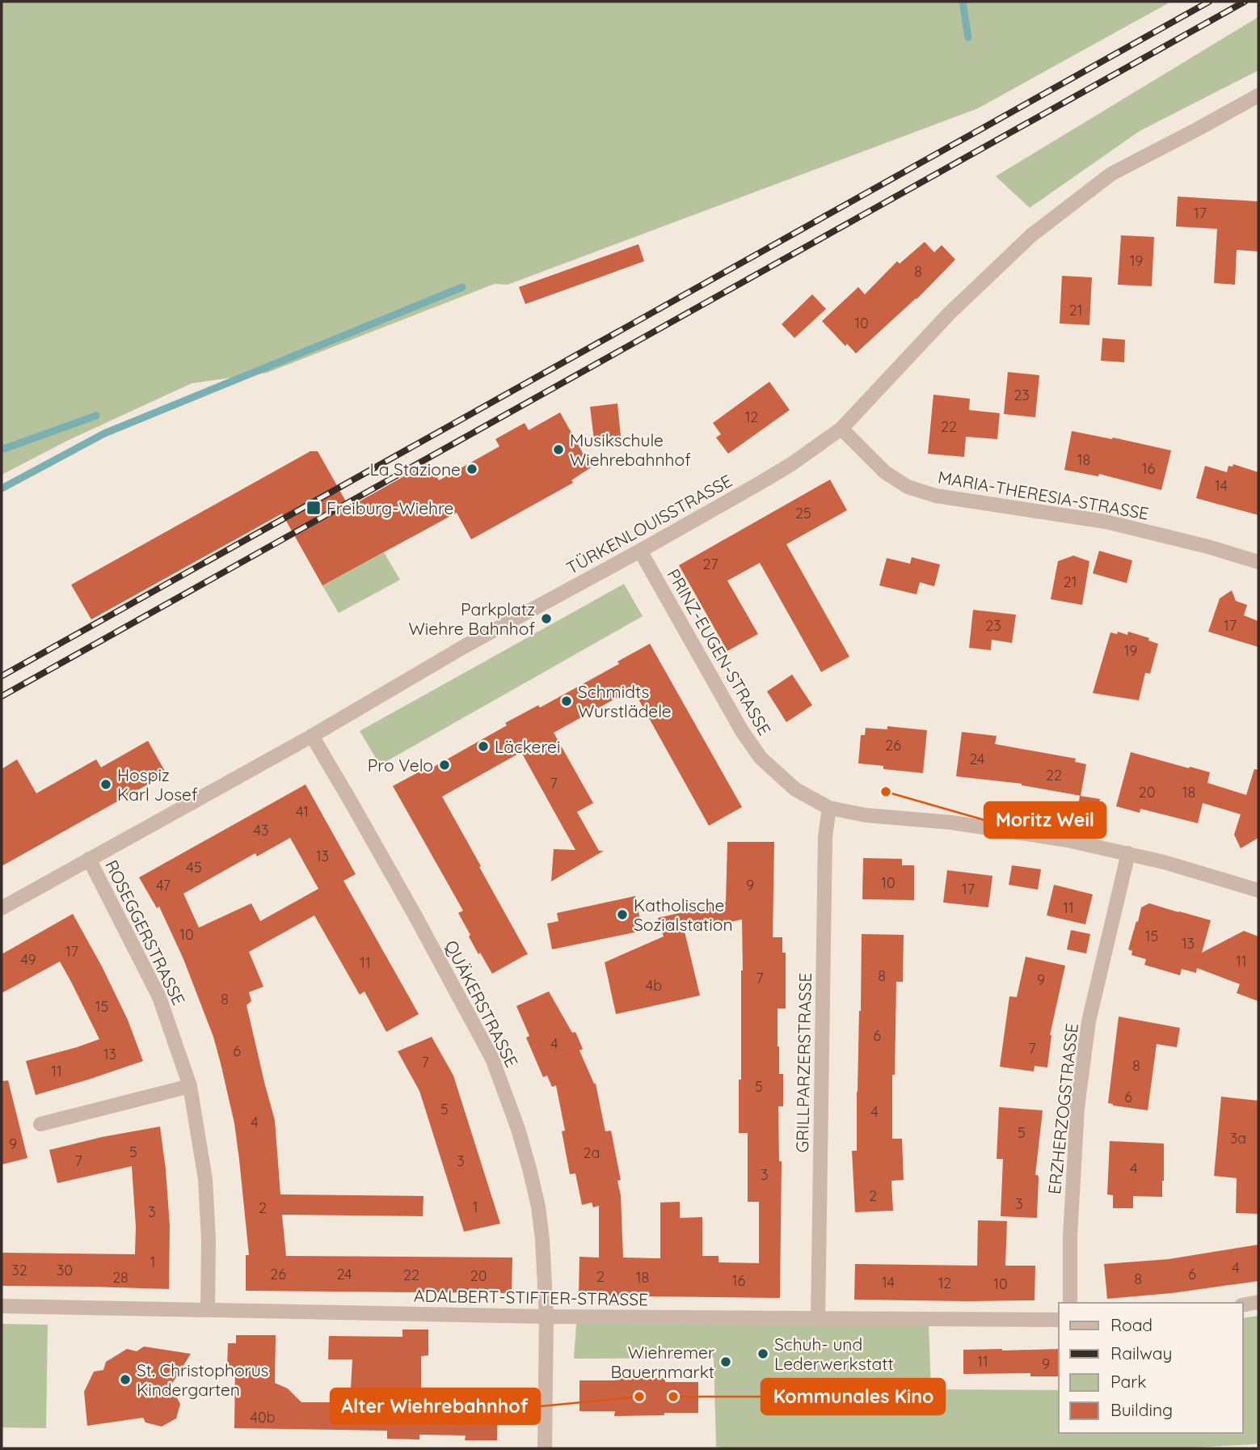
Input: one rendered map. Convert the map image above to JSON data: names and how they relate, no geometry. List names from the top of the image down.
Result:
{
  "streets": {
    "street": [
      "MARIA-THERESIA-STRASSE",
      "TÜRKENLOUISSTRASSE",
      "PRINZ-EUGEN-STRASSE",
      "ROSEGGERSTRASSE",
      "QUÄKERSTRASSE",
      "GRILLPARZERSTRASSE",
      "ERZHERZOGSTRASSE",
      "ADALBERT-STIFTER-STRASSE"
    ]
  },
  "crossings": [
    ["MARIA-THERESIA-STRASSE", "TÜRKENLOUISSTRASSE"],
    ["TÜRKENLOUISSTRASSE", "PRINZ-EUGEN-STRASSE"],
    ["TÜRKENLOUISSTRASSE", "ROSEGGERSTRASSE"],
    ["TÜRKENLOUISSTRASSE", "QUÄKERSTRASSE"],
    ["PRINZ-EUGEN-STRASSE", "GRILLPARZERSTRASSE"],
    ["PRINZ-EUGEN-STRASSE", "ERZHERZOGSTRASSE"],
    ["ROSEGGERSTRASSE", "ADALBERT-STIFTER-STRASSE"],
    ["QUÄKERSTRASSE", "ADALBERT-STIFTER-STRASSE"],
    ["GRILLPARZERSTRASSE", "ADALBERT-STIFTER-STRASSE"]
  ],
  "places": {
    "other": [
      "Musikschule Wiehrebahnhof",
      "La Stazione",
      "Parkplatz Wiehre Bahnhof",
      "Schmidts Wurstlädele",
      "Läckerei",
      "Pro Velo",
      "Hospiz Karl Josef",
      "Moritz Weil",
      "Katholische Sozialstation",
      "Schuh- und Lederwerkstatt",
      "Wiehremer Bauernmarkt",
      "St. Christophorus Kindergarten",
      "Alter Wiehrebahnhof",
      "Kommunales Kino"
    ],
    "transit": ["Freiburg-Wiehre"]
  },
  "house_numbers": [
    "17",
    "19",
    "8",
    "21",
    "10",
    "23",
    "12",
    "22",
    "18",
    "16",
    "14",
    "25",
    "27",
    "21",
    "23",
    "17",
    "19",
    "26",
    "24",
    "22",
    "7",
    "20",
    "18",
    "41",
    "43",
    "13",
    "45",
    "10",
    "47",
    "9",
    "17",
    "11",
    "10",
    "15",
    "13",
    "17",
    "49",
    "11",
    "11",
    "8",
    "7",
    "9",
    "4b",
    "8",
    "15",
    "6",
    "4",
    "7",
    "6",
    "13",
    "7",
    "8",
    "11",
    "5",
    "6",
    "5",
    "4",
    "4",
    "5",
    "3a",
    "9",
    "5",
    "2a",
    "7",
    "3",
    "4",
    "3",
    "2",
    "3",
    "1",
    "2",
    "3",
    "1",
    "4",
    "32",
    "30",
    "26",
    "24",
    "6",
    "22",
    "20",
    "2",
    "28",
    "18",
    "8",
    "16",
    "14",
    "12",
    "10",
    "11",
    "9",
    "40b"
  ],
  "legend": [
    "Road",
    "Railway",
    "Park",
    "Building"
  ]
}
